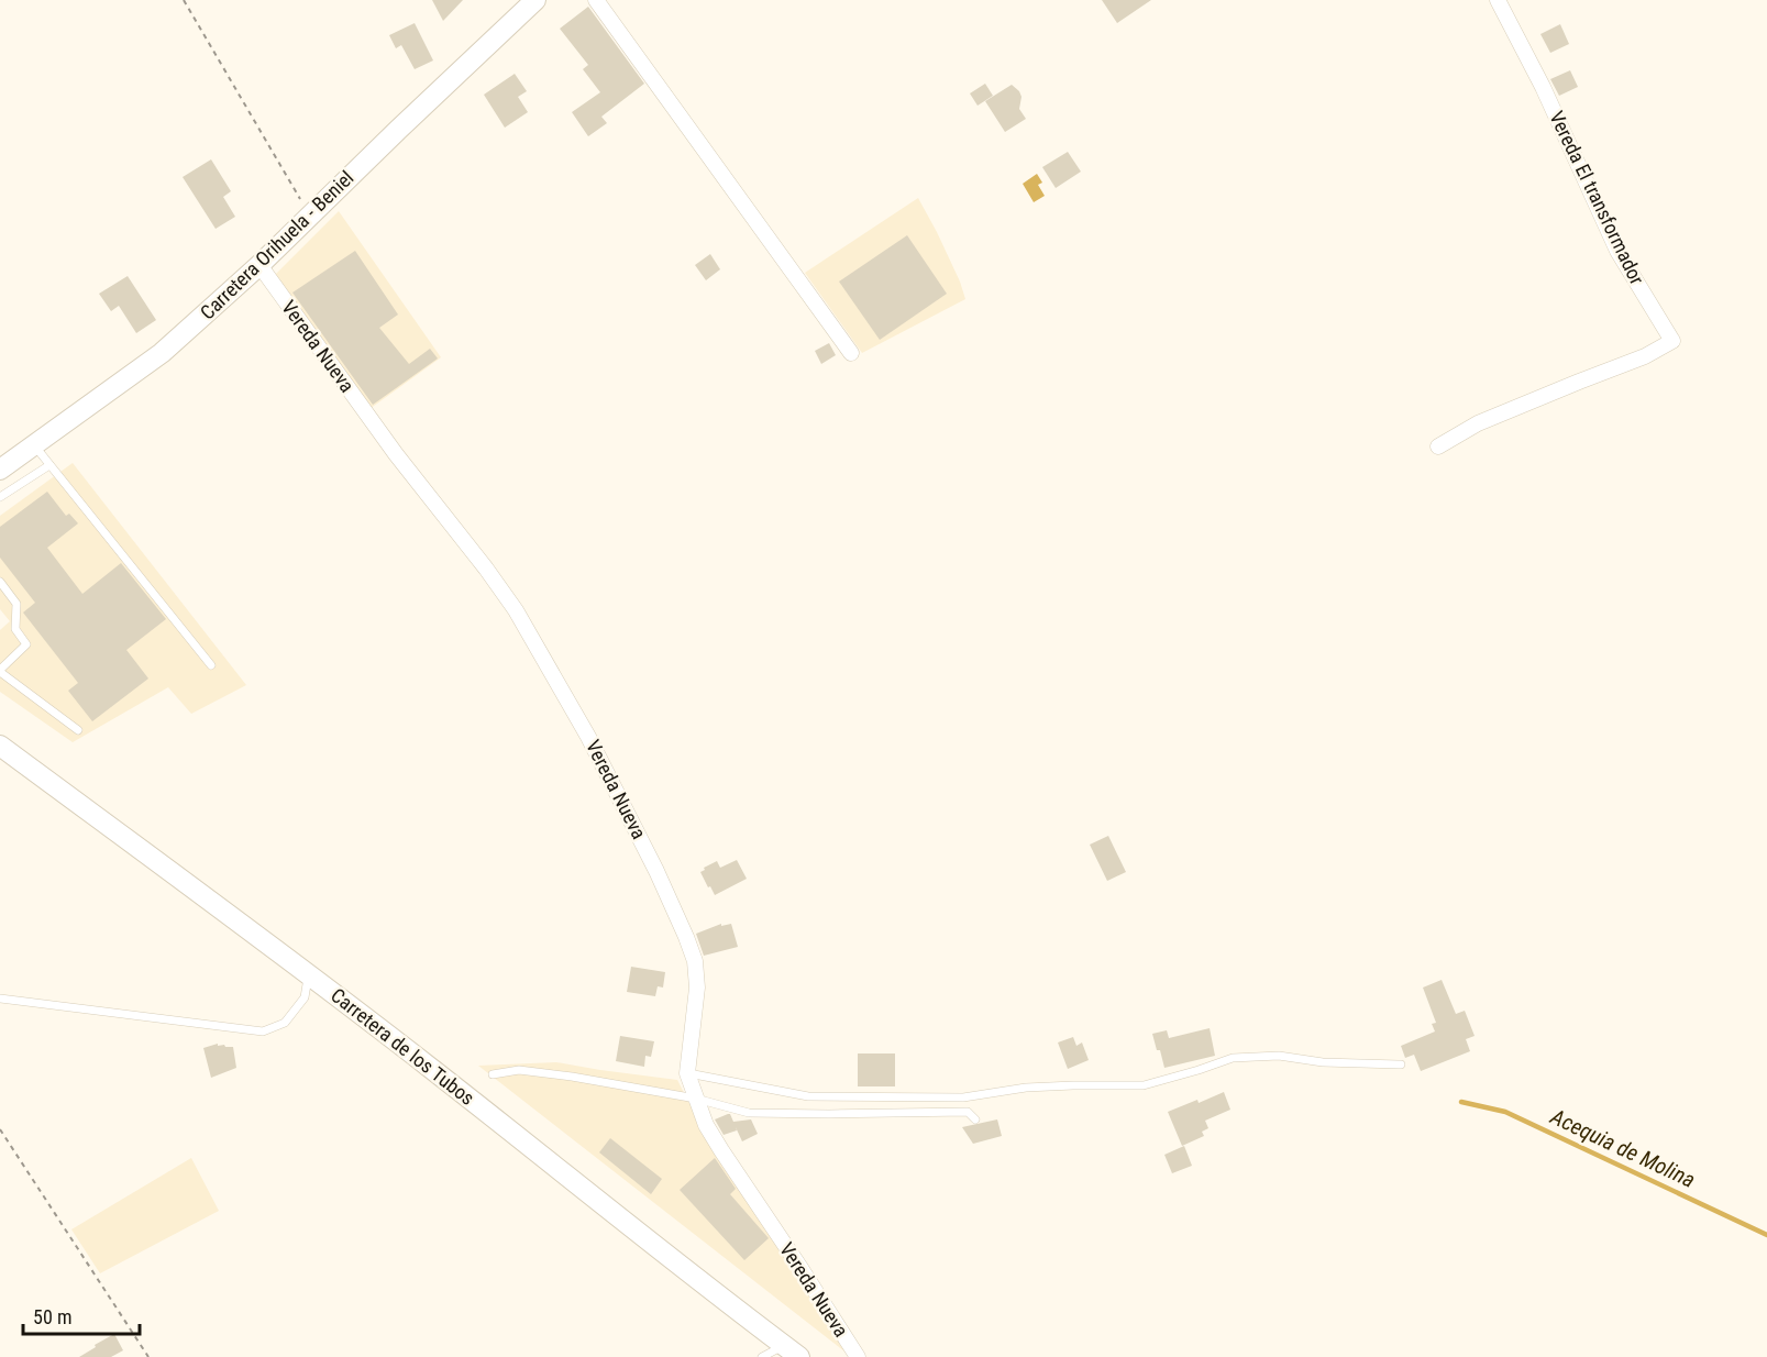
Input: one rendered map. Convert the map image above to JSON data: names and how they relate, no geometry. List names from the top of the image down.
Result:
{
  "streets": {
    "street": [
      "Vereda El transformador",
      "Carretera Orihuela - Beniel",
      "Vereda Nueva",
      "Carretera de los Tubos"
    ]
  },
  "crossings": [
    ["Carretera Orihuela - Beniel", "Vereda Nueva"]
  ],
  "water": ["Acequia de Molina"],
  "scale_bar": "50 m"
}
